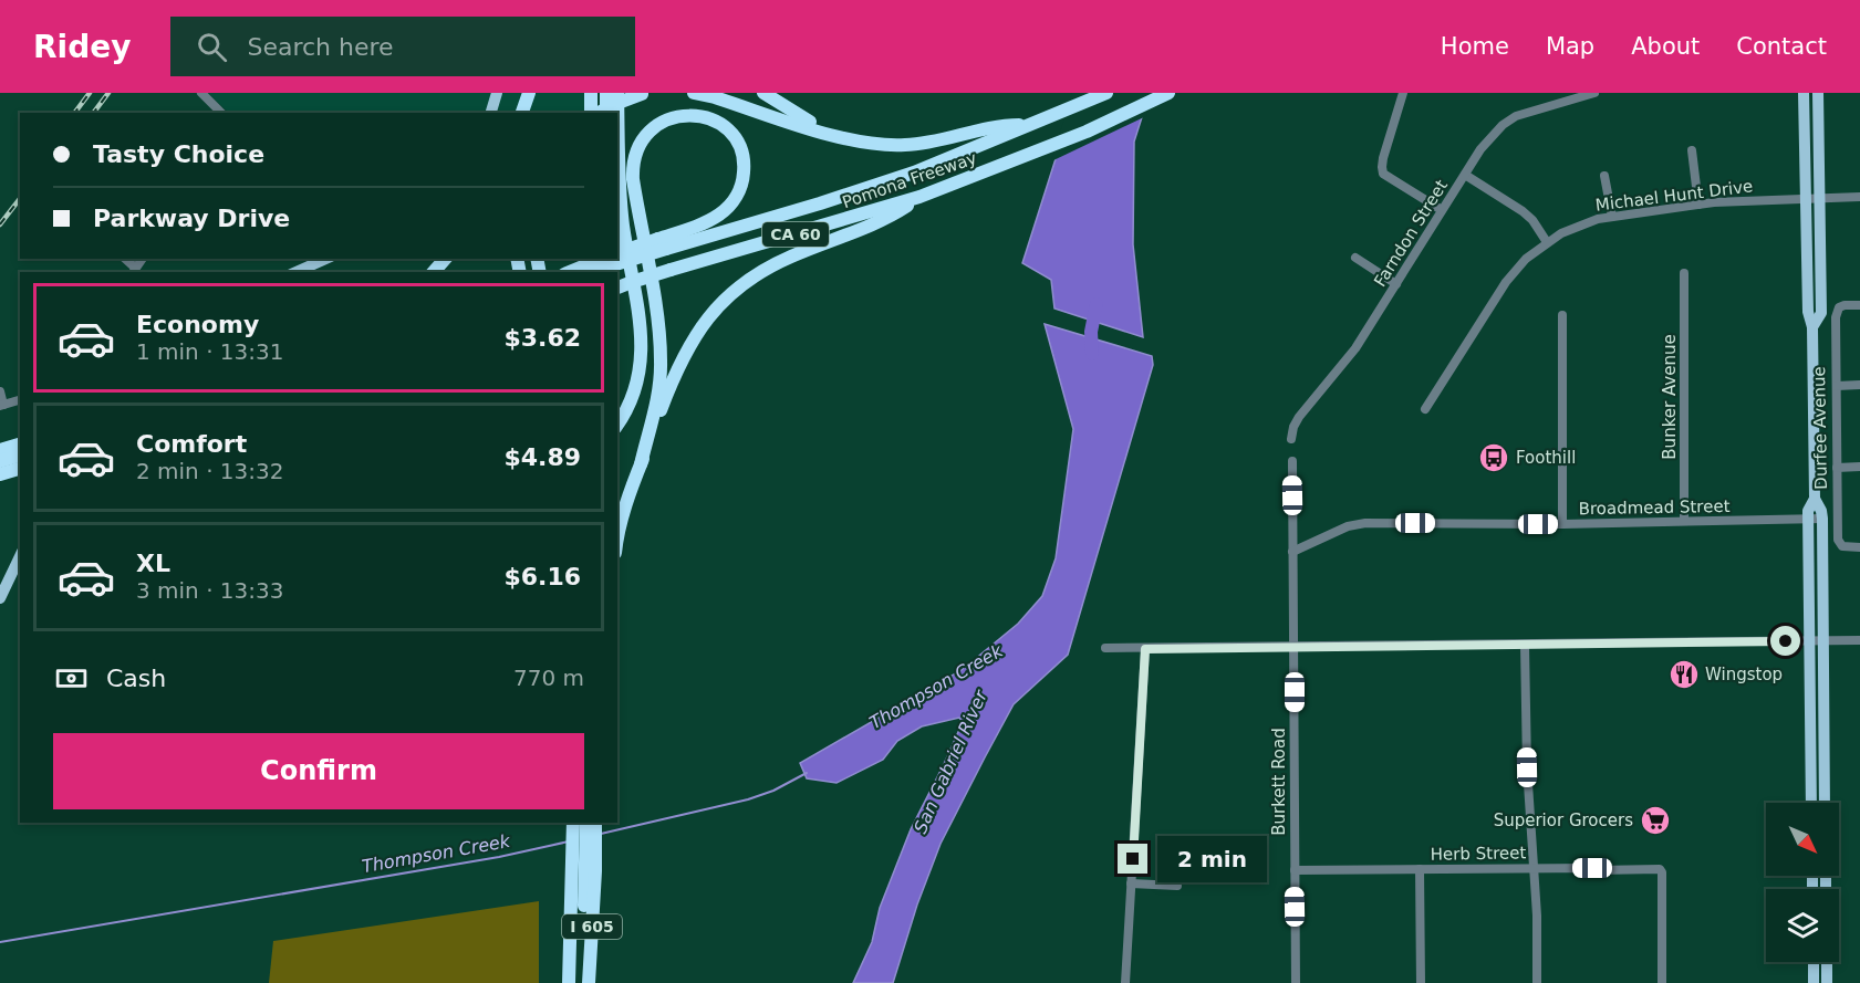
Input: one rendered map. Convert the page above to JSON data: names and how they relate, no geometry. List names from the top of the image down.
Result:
{
  "streets": {
    "highway": ["Pomona Freeway", "CA 60", "I 605"],
    "main road": ["Durfee Avenue"],
    "street": [
      "Michael Hunt Drive",
      "Farndon Street",
      "Bunker Avenue",
      "Broadmead Street",
      "Burkett Road",
      "Herb Street"
    ]
  },
  "crossings": [
    ["Michael Hunt Drive", "Durfee Avenue"],
    ["Bunker Avenue", "Broadmead Street"],
    ["Durfee Avenue", "Broadmead Street"],
    ["Broadmead Street", "Burkett Road"],
    ["Burkett Road", "Herb Street"]
  ],
  "water": ["Thompson Creek", "San Gabriel River"],
  "places": {
    "bus stop": ["Foothill"],
    "restaurant": ["Wingstop"],
    "supermarket": ["Superior Grocers"]
  },
  "north": "bottom right",
  "page": {
    "header": "Ridey",
    "search": "Search here",
    "nav": [
      "Home",
      "Map",
      "About",
      "Contact"
    ],
    "banner": ["Tasty Choice", "Parkway Drive"],
    "list": [
      {
        "name": "Economy",
        "note": "1 min · 13:31",
        "value": "$3.62"
      },
      {
        "name": "Comfort",
        "note": "2 min · 13:32",
        "value": "$4.89"
      },
      {
        "name": "XL",
        "note": "3 min · 13:33",
        "value": "$6.16"
      }
    ],
    "pay": ["Cash", "770 m"],
    "buttons": "Confirm",
    "bubble": "2 min"
  }
}
